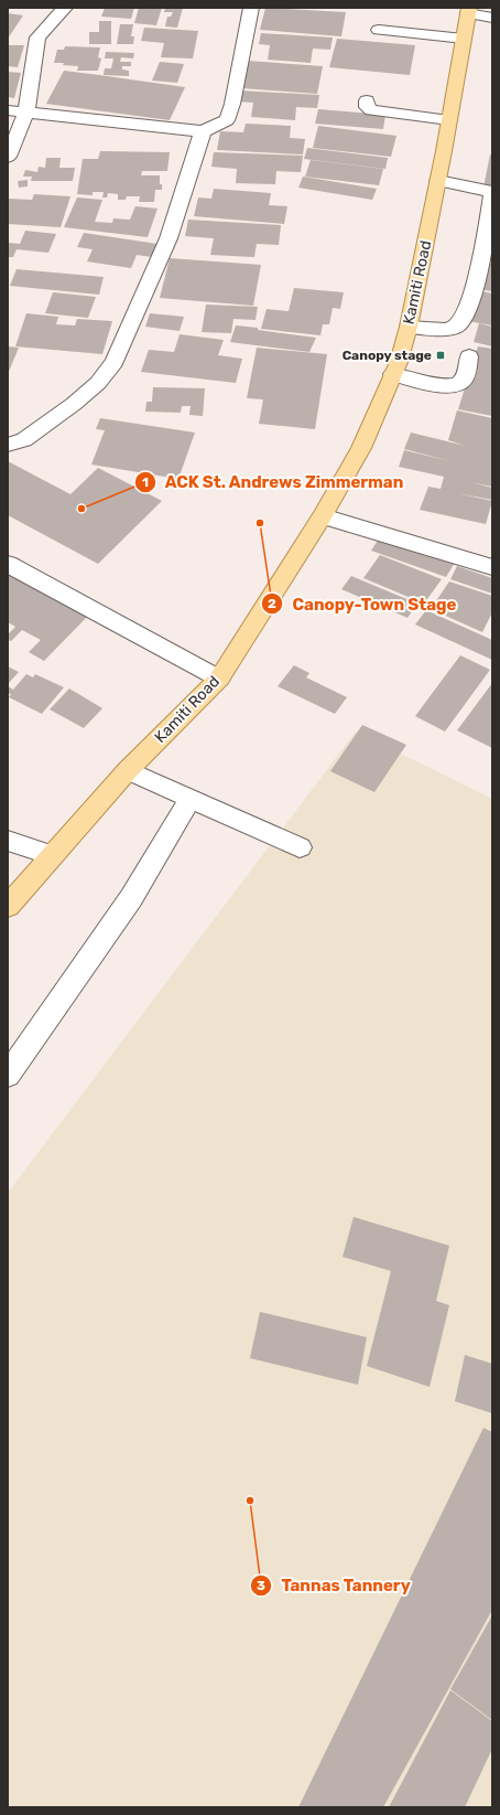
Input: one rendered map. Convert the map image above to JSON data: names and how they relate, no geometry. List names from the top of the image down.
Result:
{
  "streets": {
    "main road": ["Kamiti Road"]
  },
  "places": {
    "transit": ["Canopy stage"],
    "other": ["ACK St. Andrews Zimmerman", "Canopy-Town Stage", "Tannas Tannery"]
  }
}
